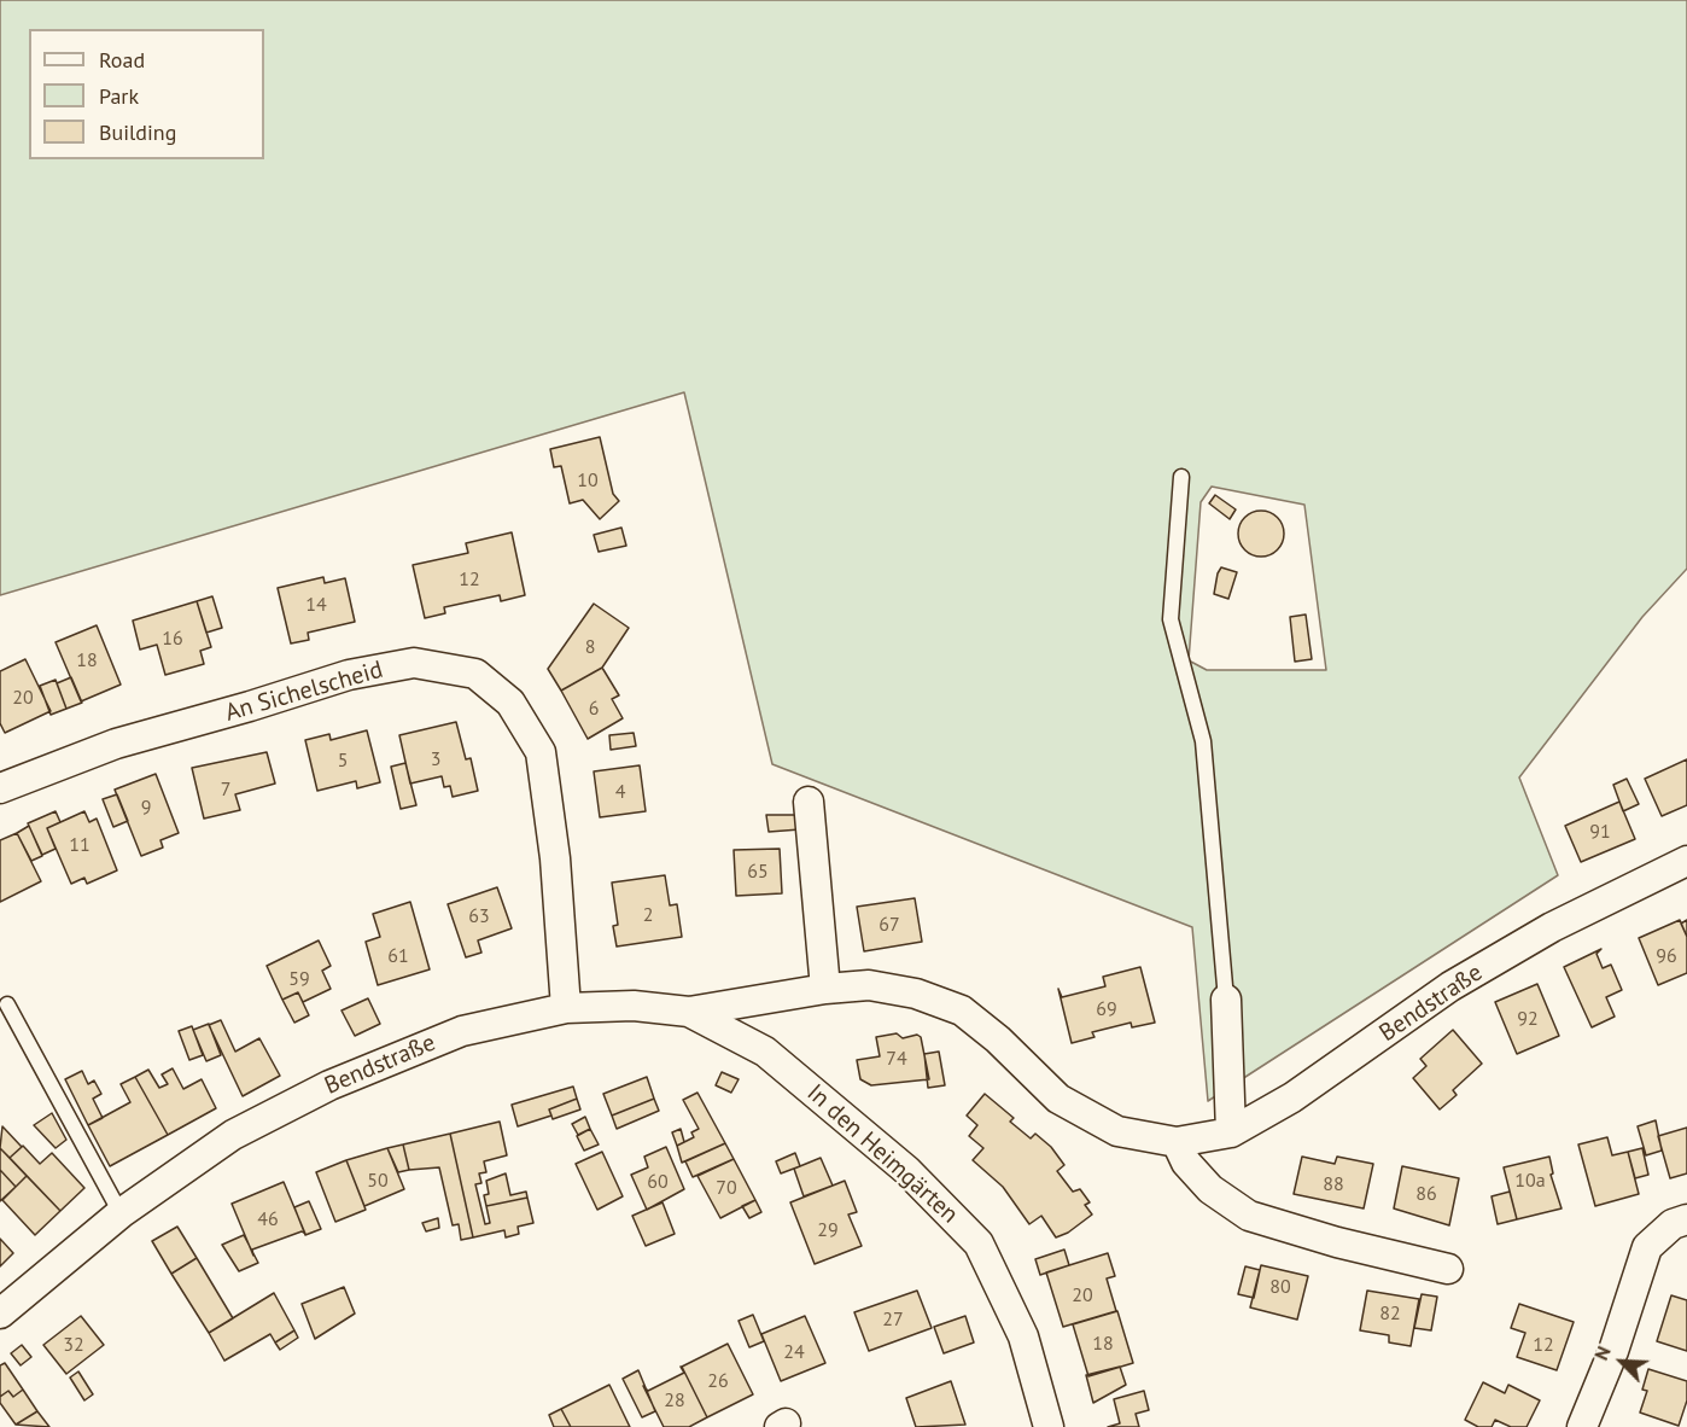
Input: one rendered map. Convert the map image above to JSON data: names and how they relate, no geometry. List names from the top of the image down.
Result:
{
  "streets": {
    "street": ["An Sichelscheid", "Bendstraße", "In den Heimgärten"]
  },
  "crossings": [
    ["An Sichelscheid", "Bendstraße"],
    ["Bendstraße", "In den Heimgärten"]
  ],
  "house_numbers": [
    "10",
    "12",
    "14",
    "16",
    "8",
    "18",
    "20",
    "6",
    "3",
    "5",
    "7",
    "4",
    "9",
    "91",
    "11",
    "65",
    "2",
    "63",
    "67",
    "61",
    "96",
    "59",
    "69",
    "92",
    "74",
    "50",
    "10a",
    "60",
    "88",
    "70",
    "86",
    "46",
    "29",
    "80",
    "20",
    "82",
    "27",
    "18",
    "32",
    "12",
    "24",
    "26",
    "28"
  ],
  "legend": ["Road", "Park", "Building"],
  "north": "top left"
}
